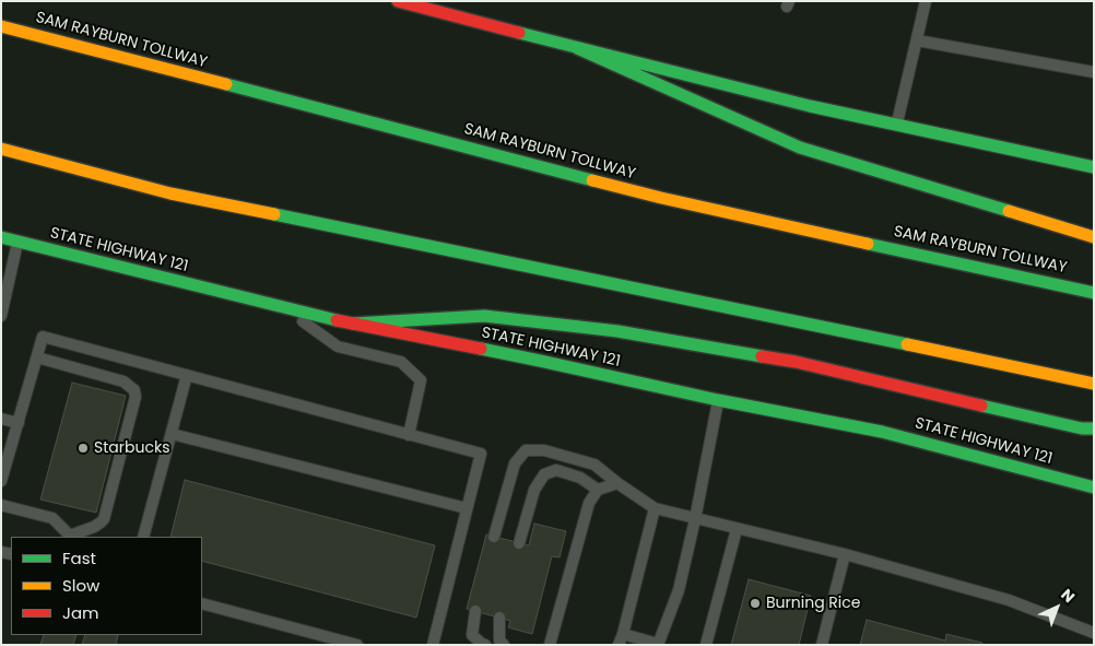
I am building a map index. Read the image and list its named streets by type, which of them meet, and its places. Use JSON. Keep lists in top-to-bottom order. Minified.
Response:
{"streets":{"main road":["SAM RAYBURN TOLLWAY","STATE HIGHWAY 121"]},"places":["Starbucks","Burning Rice"],"legend":["Fast","Slow","Jam"],"north":"top right"}
